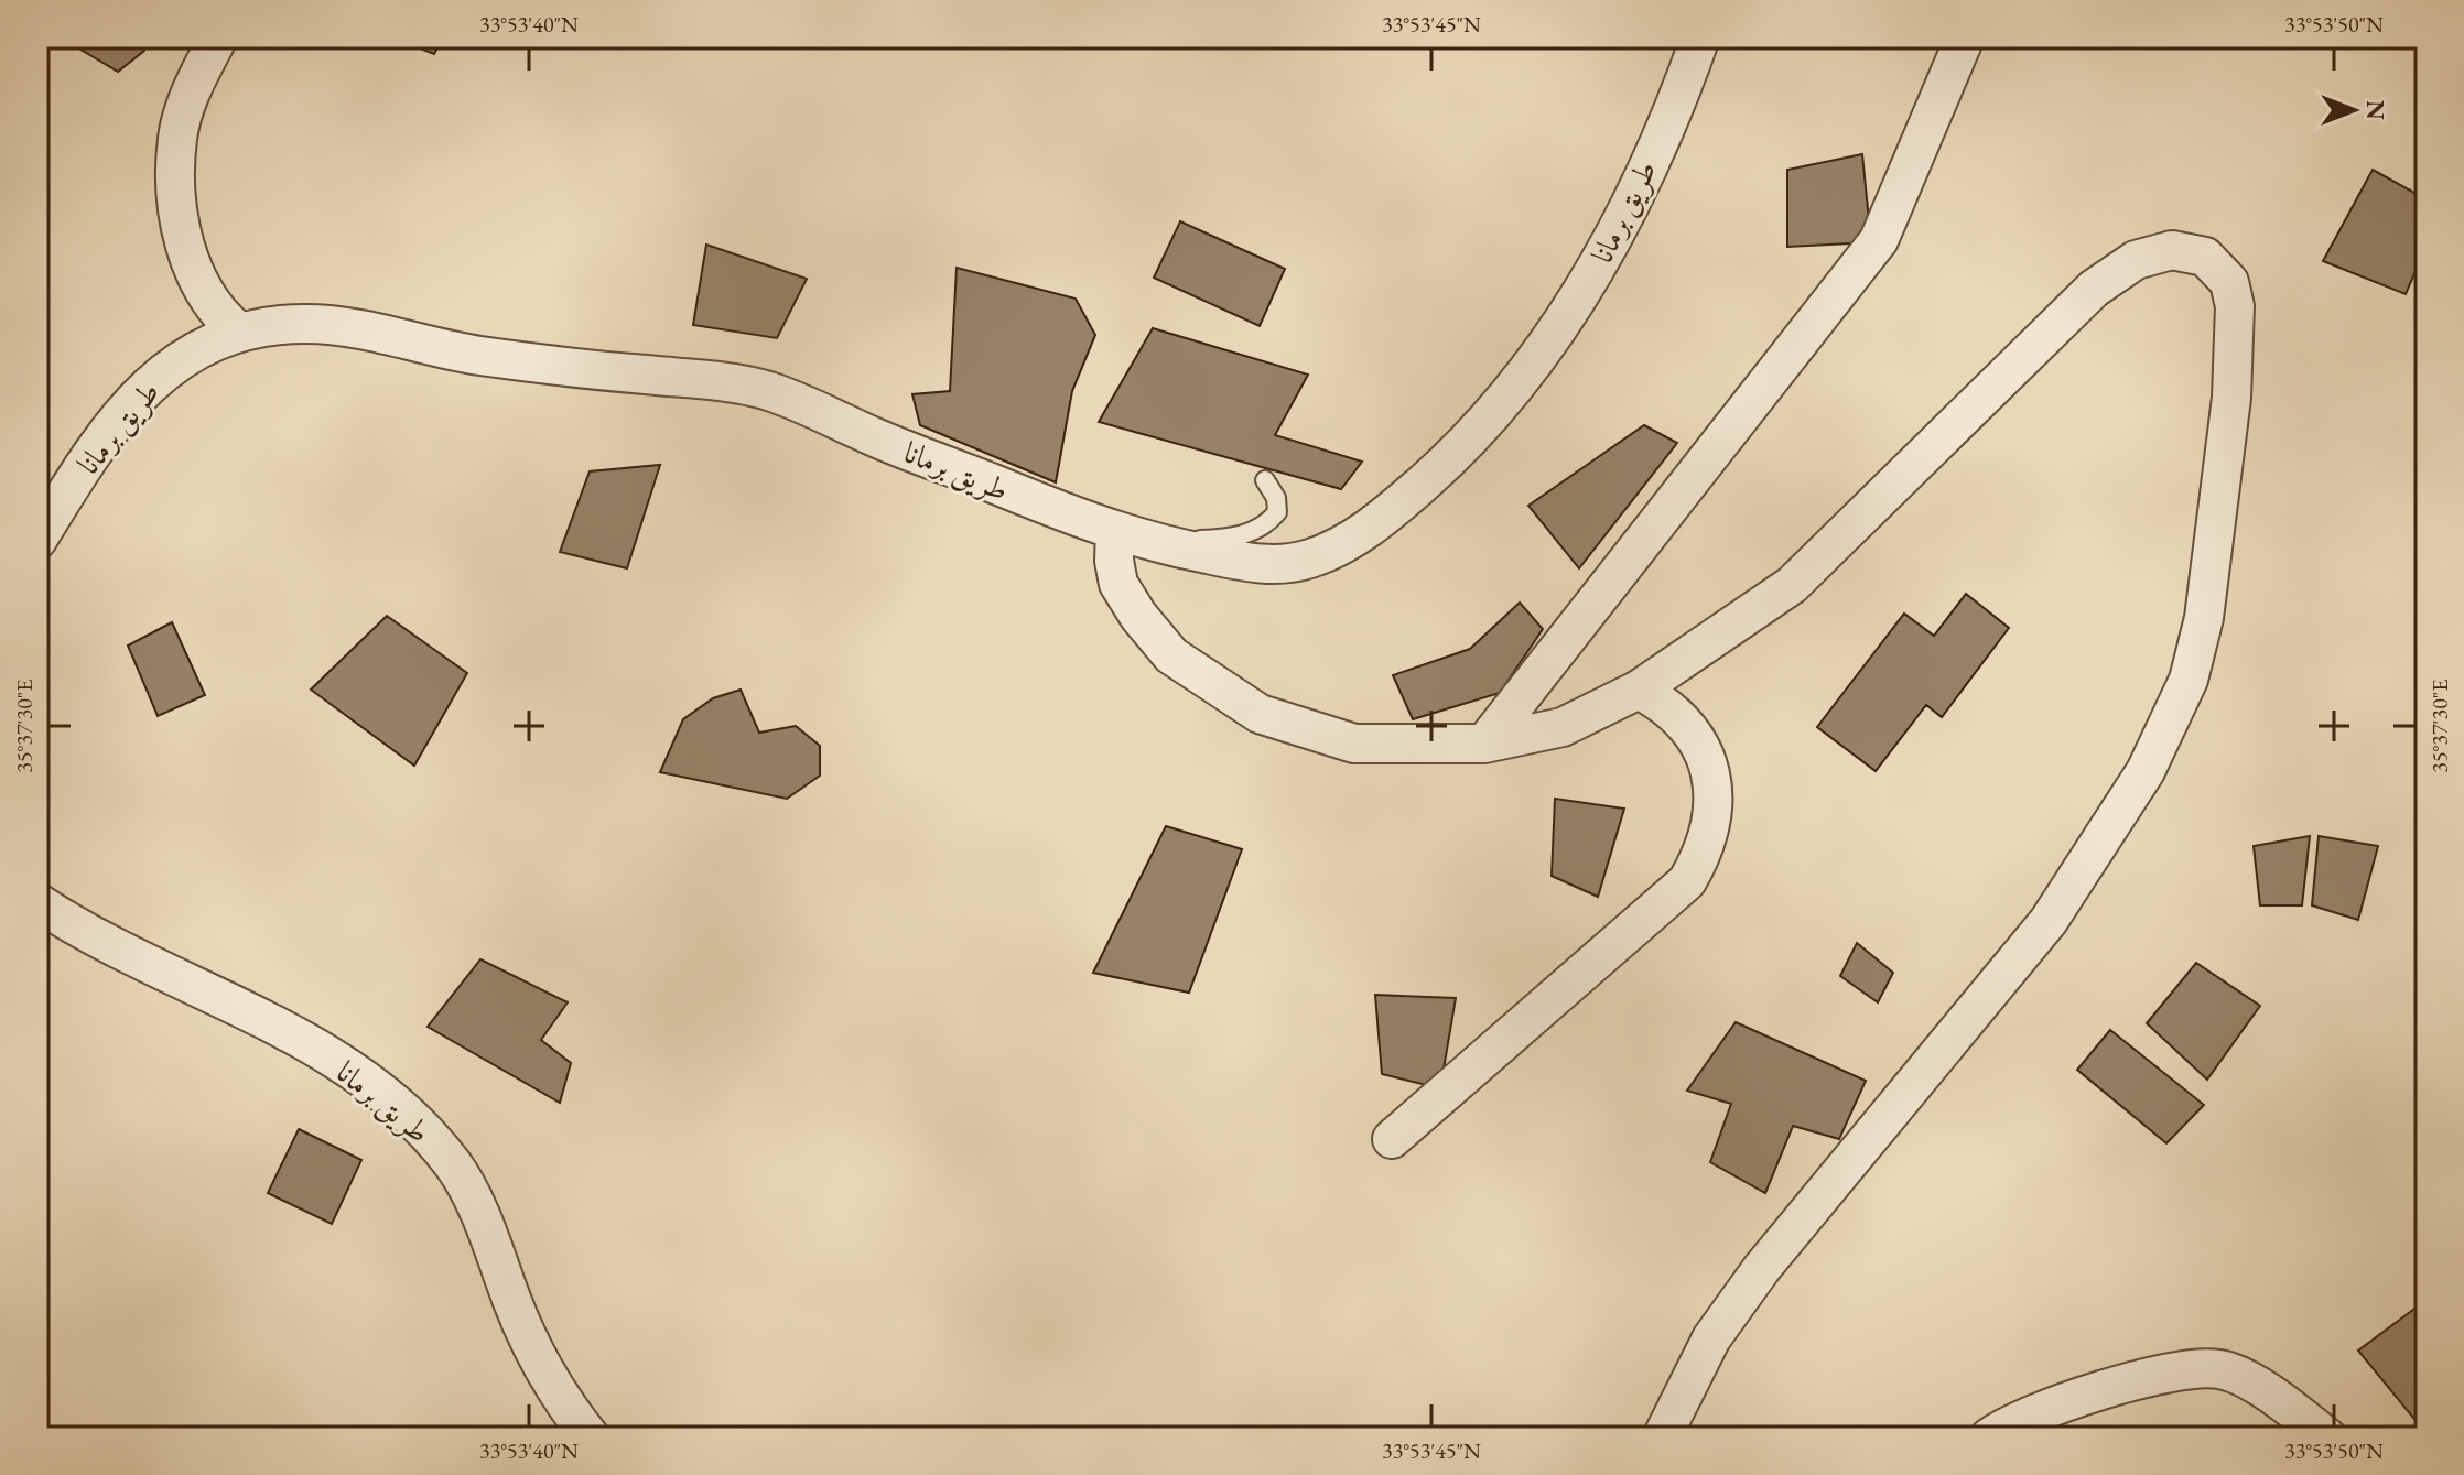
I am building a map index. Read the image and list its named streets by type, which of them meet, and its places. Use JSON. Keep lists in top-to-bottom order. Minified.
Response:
{"streets":{"street":["طريق برمانا"]},"north":"right","coordinates":["33°53'40\"N","33°53'45\"N","33°53'50\"N","35°37'30\"E"]}
